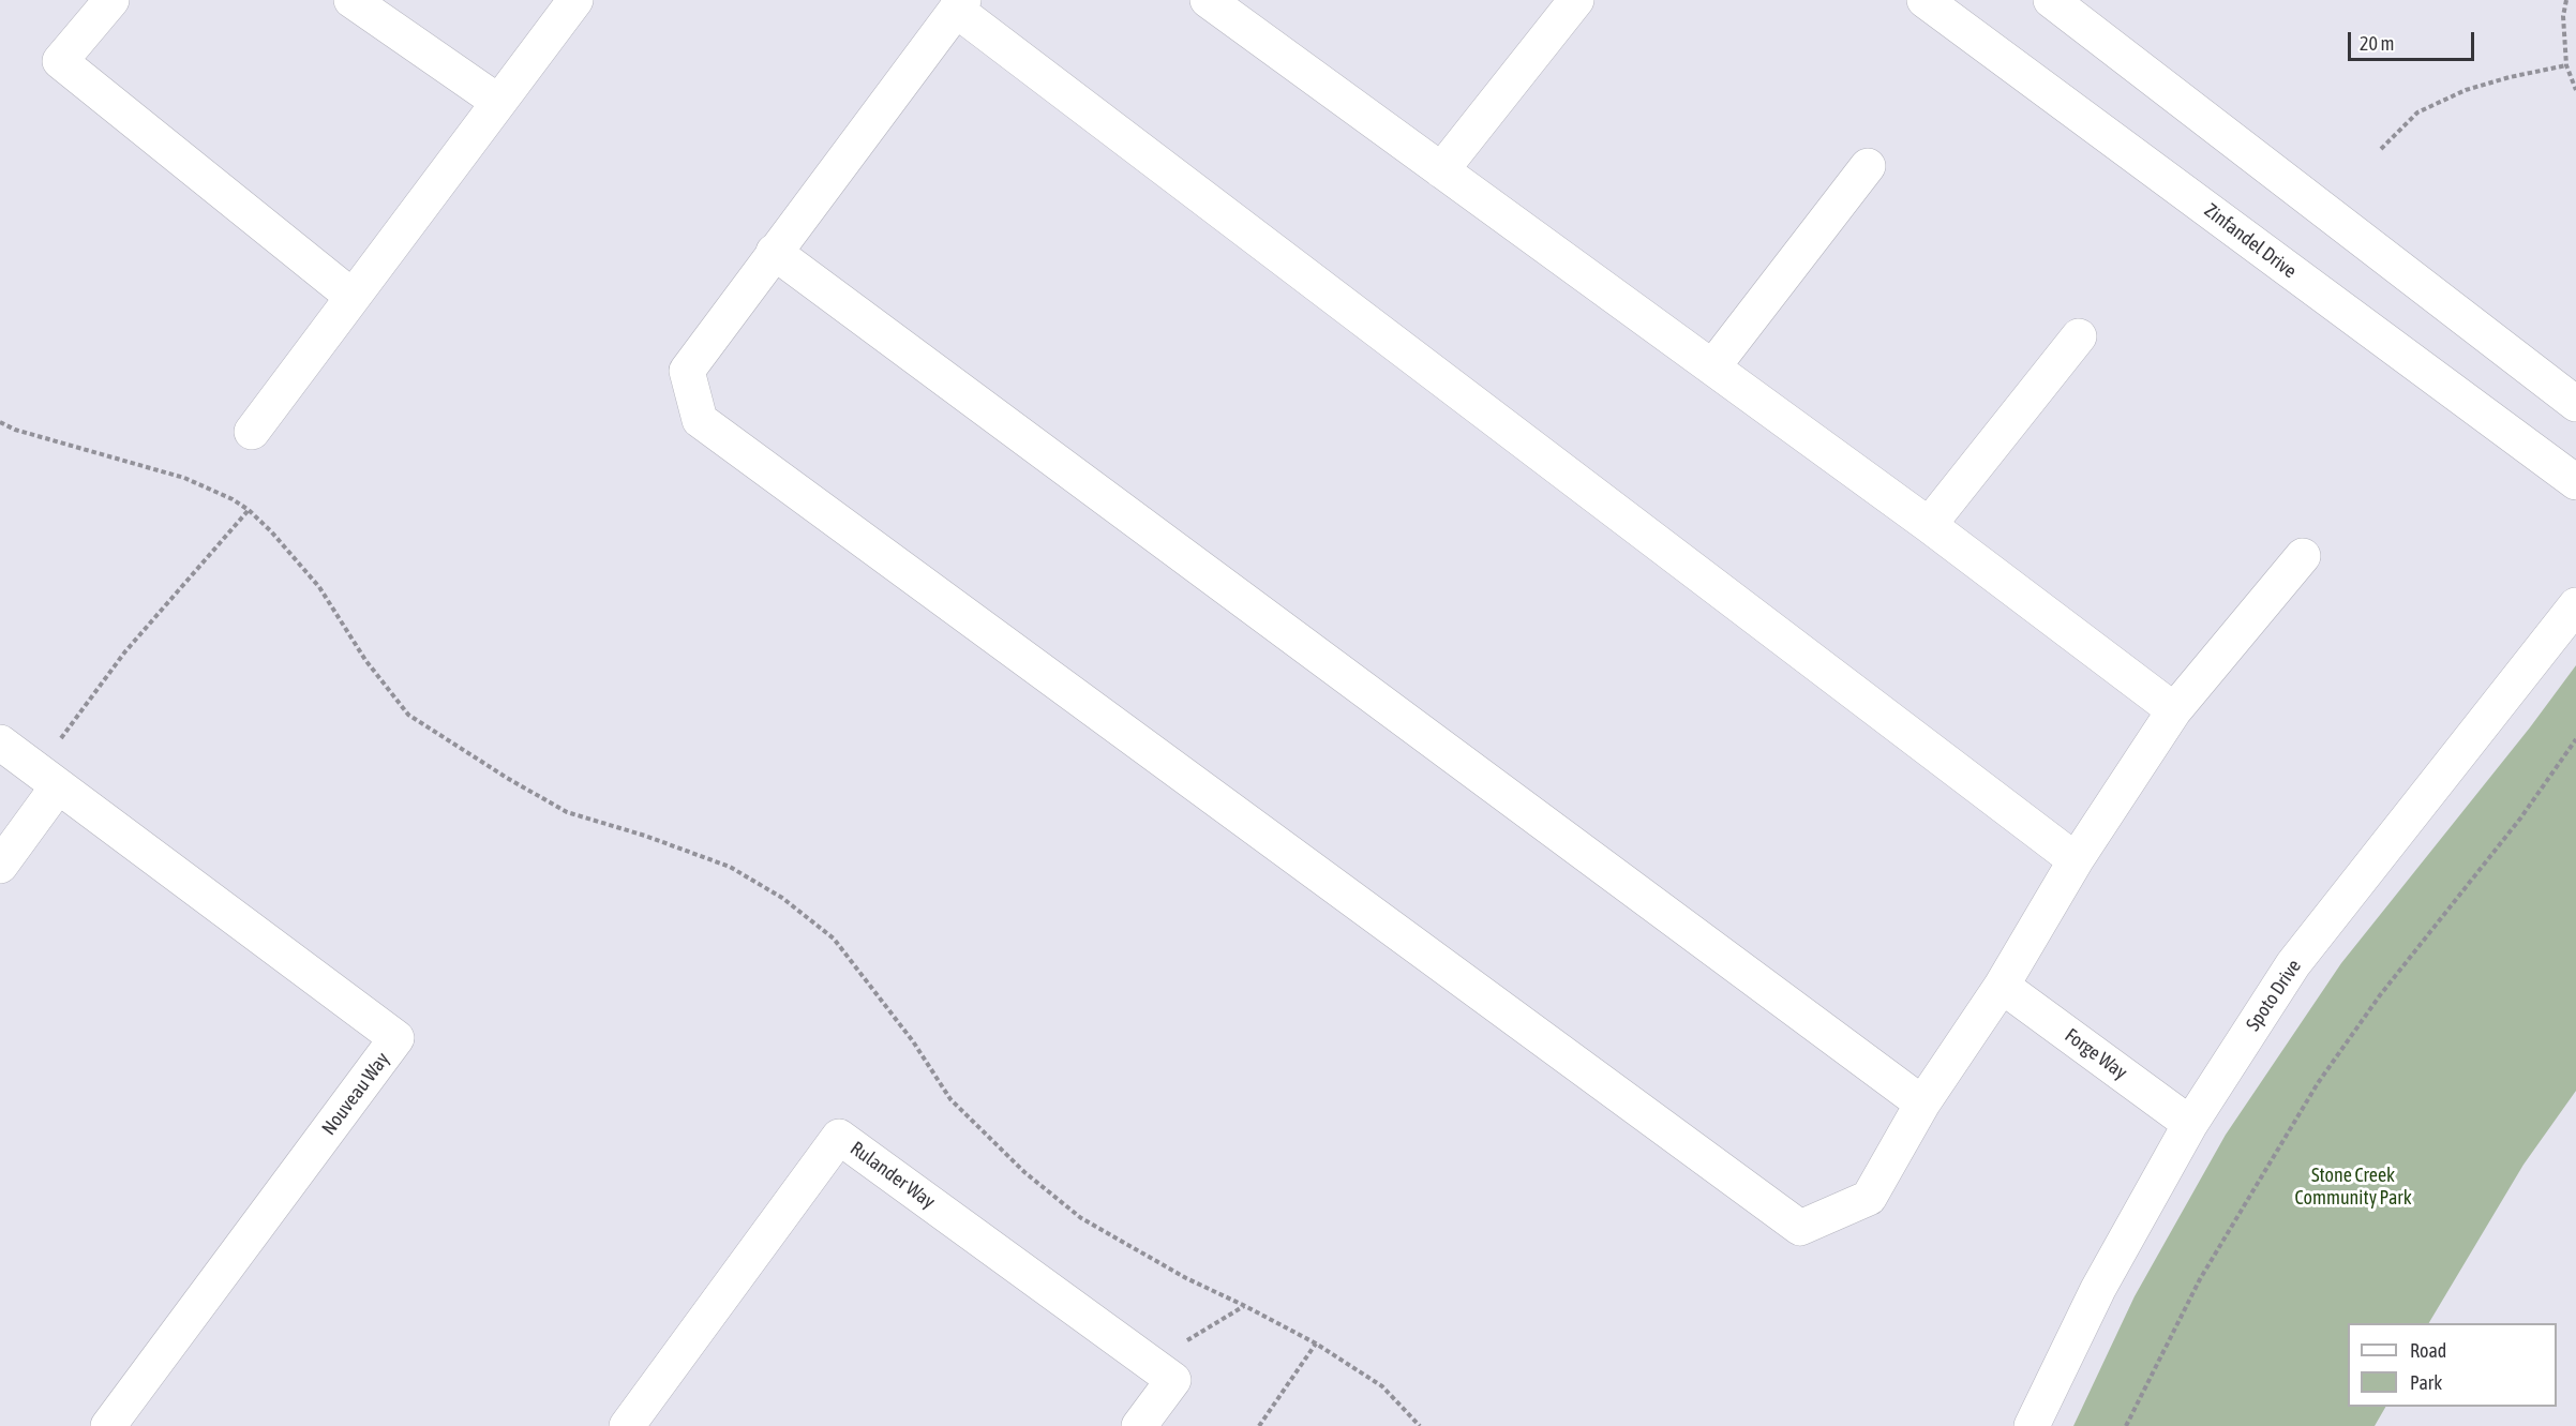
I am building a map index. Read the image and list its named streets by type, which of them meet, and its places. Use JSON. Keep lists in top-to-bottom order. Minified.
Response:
{"streets":{"street":["Zinfandel Drive","Spoto Drive","Forge Way","Nouveau Way","Rulander Way"]},"crossings":[["Spoto Drive","Forge Way"]],"parks":["Stone Creek Community Park"],"legend":["Road","Park"],"scale_bar":"20 m"}
